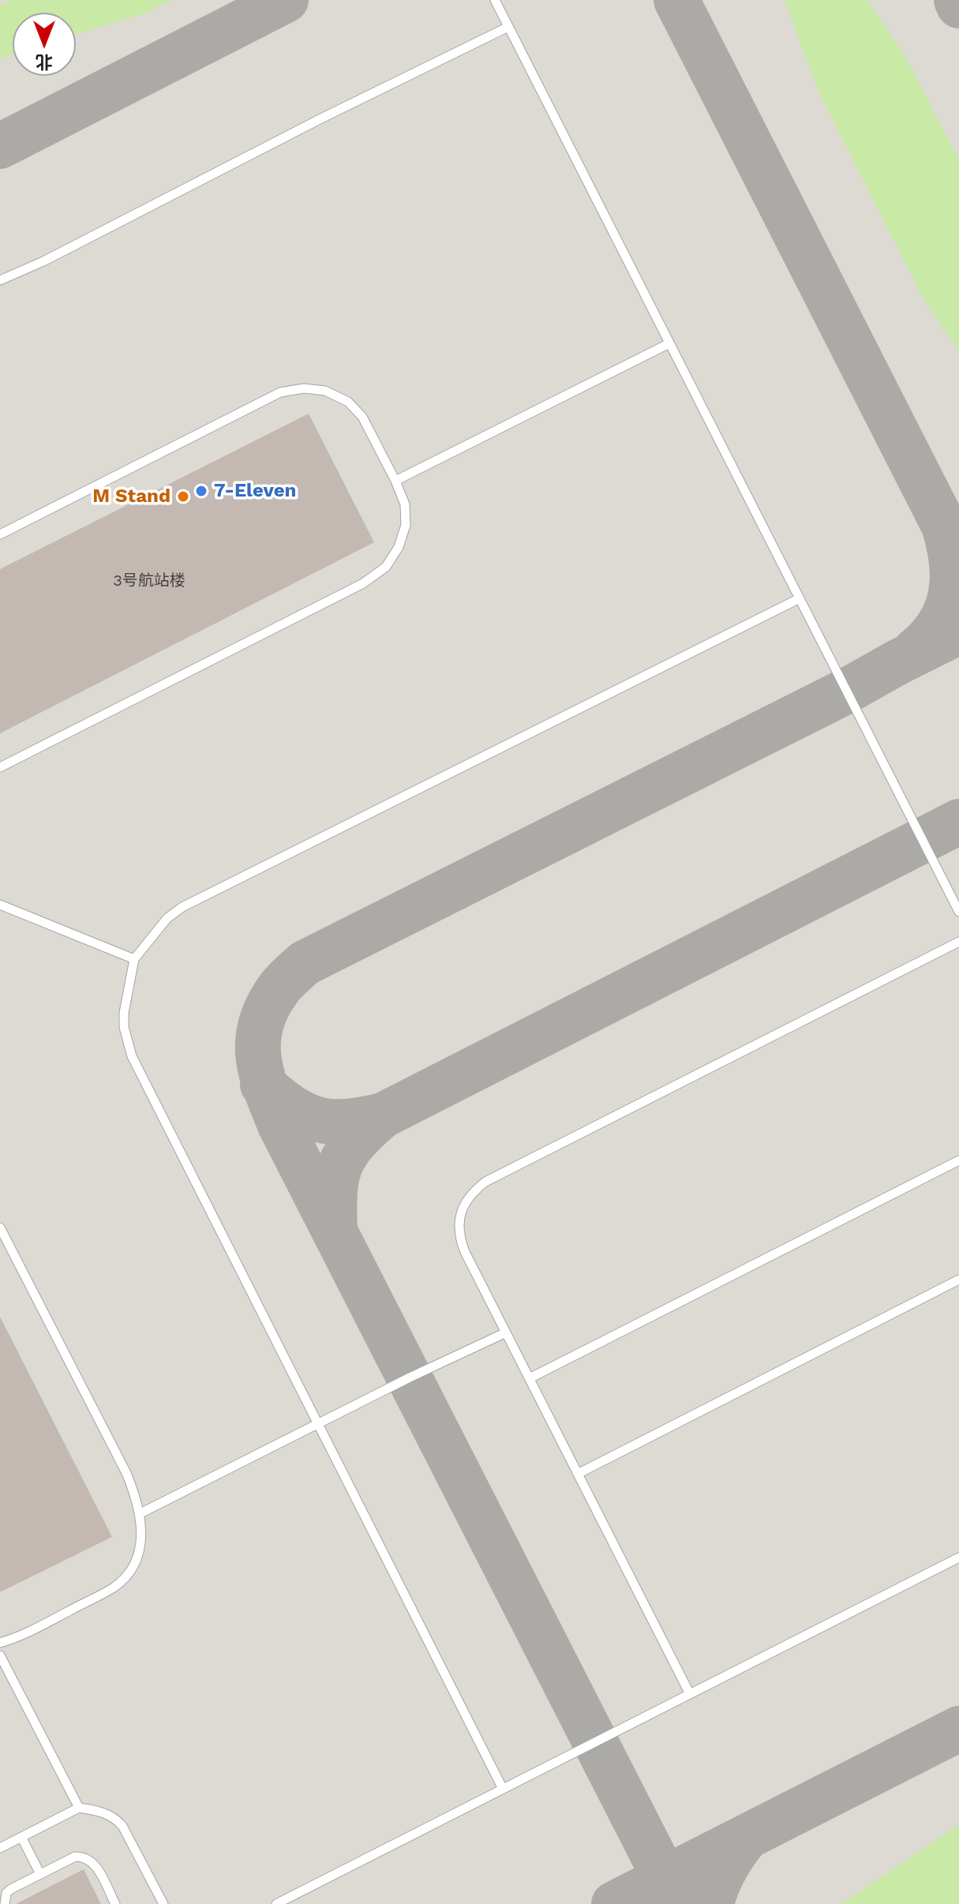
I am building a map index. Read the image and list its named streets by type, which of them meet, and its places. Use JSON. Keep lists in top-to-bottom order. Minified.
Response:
{"places":["7-Eleven","M Stand"],"house_numbers":["3号航站楼"],"north":"bottom"}
